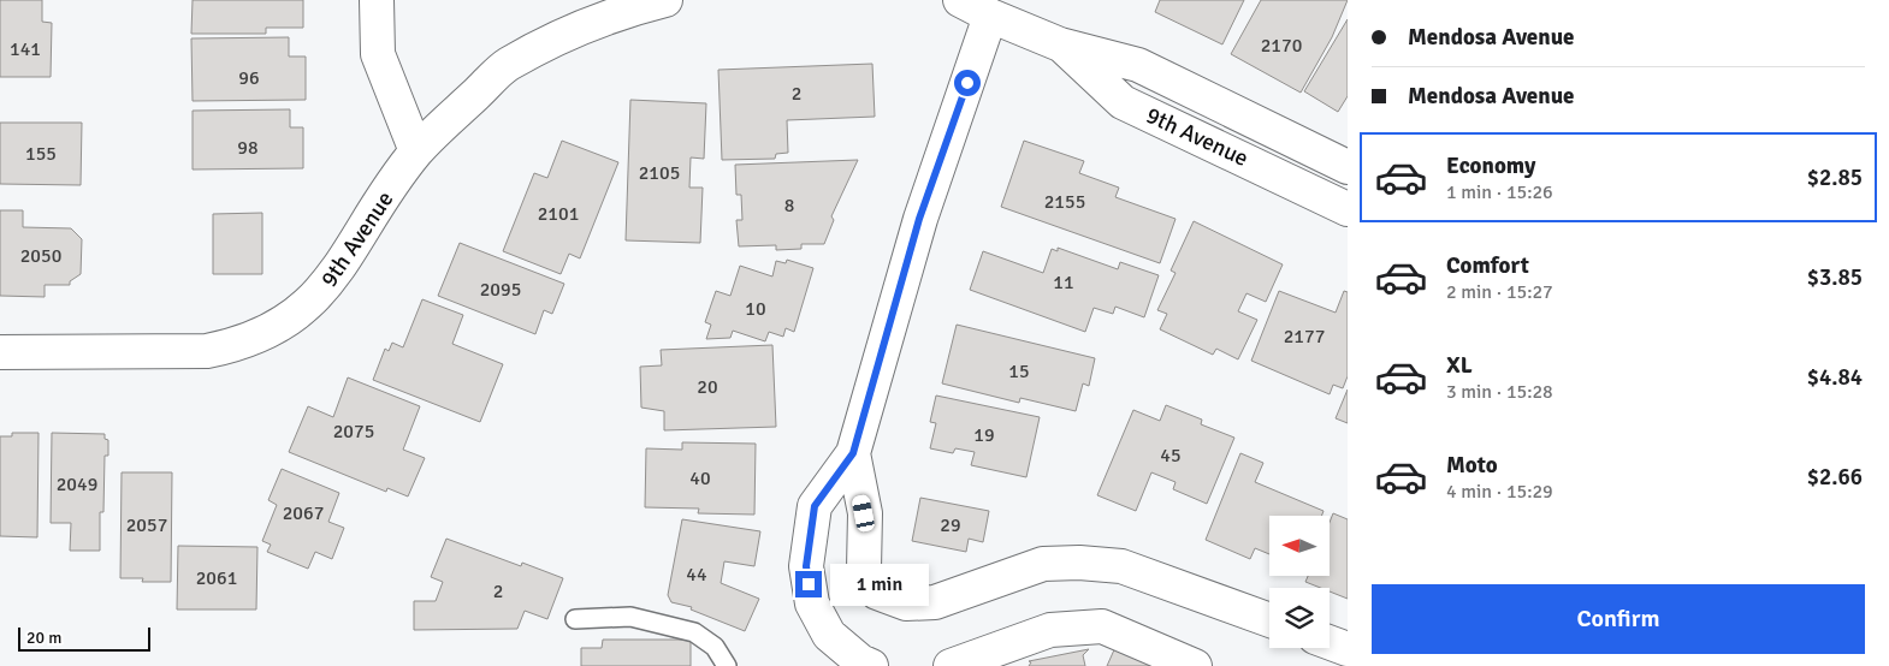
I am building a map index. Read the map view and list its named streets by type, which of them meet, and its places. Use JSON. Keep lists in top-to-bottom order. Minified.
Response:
{"streets":{"street":["9th Avenue"]},"house_numbers":["2170","141","96","2","98","155","2105","2155","8","2101","2050","11","2095","10","2177","15","20","2075","19","45","40","2049","2067","2057","29","44","2061","2"],"scale_bar":"20 m","north":"left","page":{"banner":["Mendosa Avenue","Mendosa Avenue"],"list":[{"name":"Economy","note":"1 min · 15:26","value":"$2.85"},{"name":"Comfort","note":"2 min · 15:27","value":"$3.85"},{"name":"XL","note":"3 min · 15:28","value":"$4.84"},{"name":"Moto","note":"4 min · 15:29","value":"$2.66"}],"bubble":"1 min","buttons":"Confirm","scale":"20 m"}}
